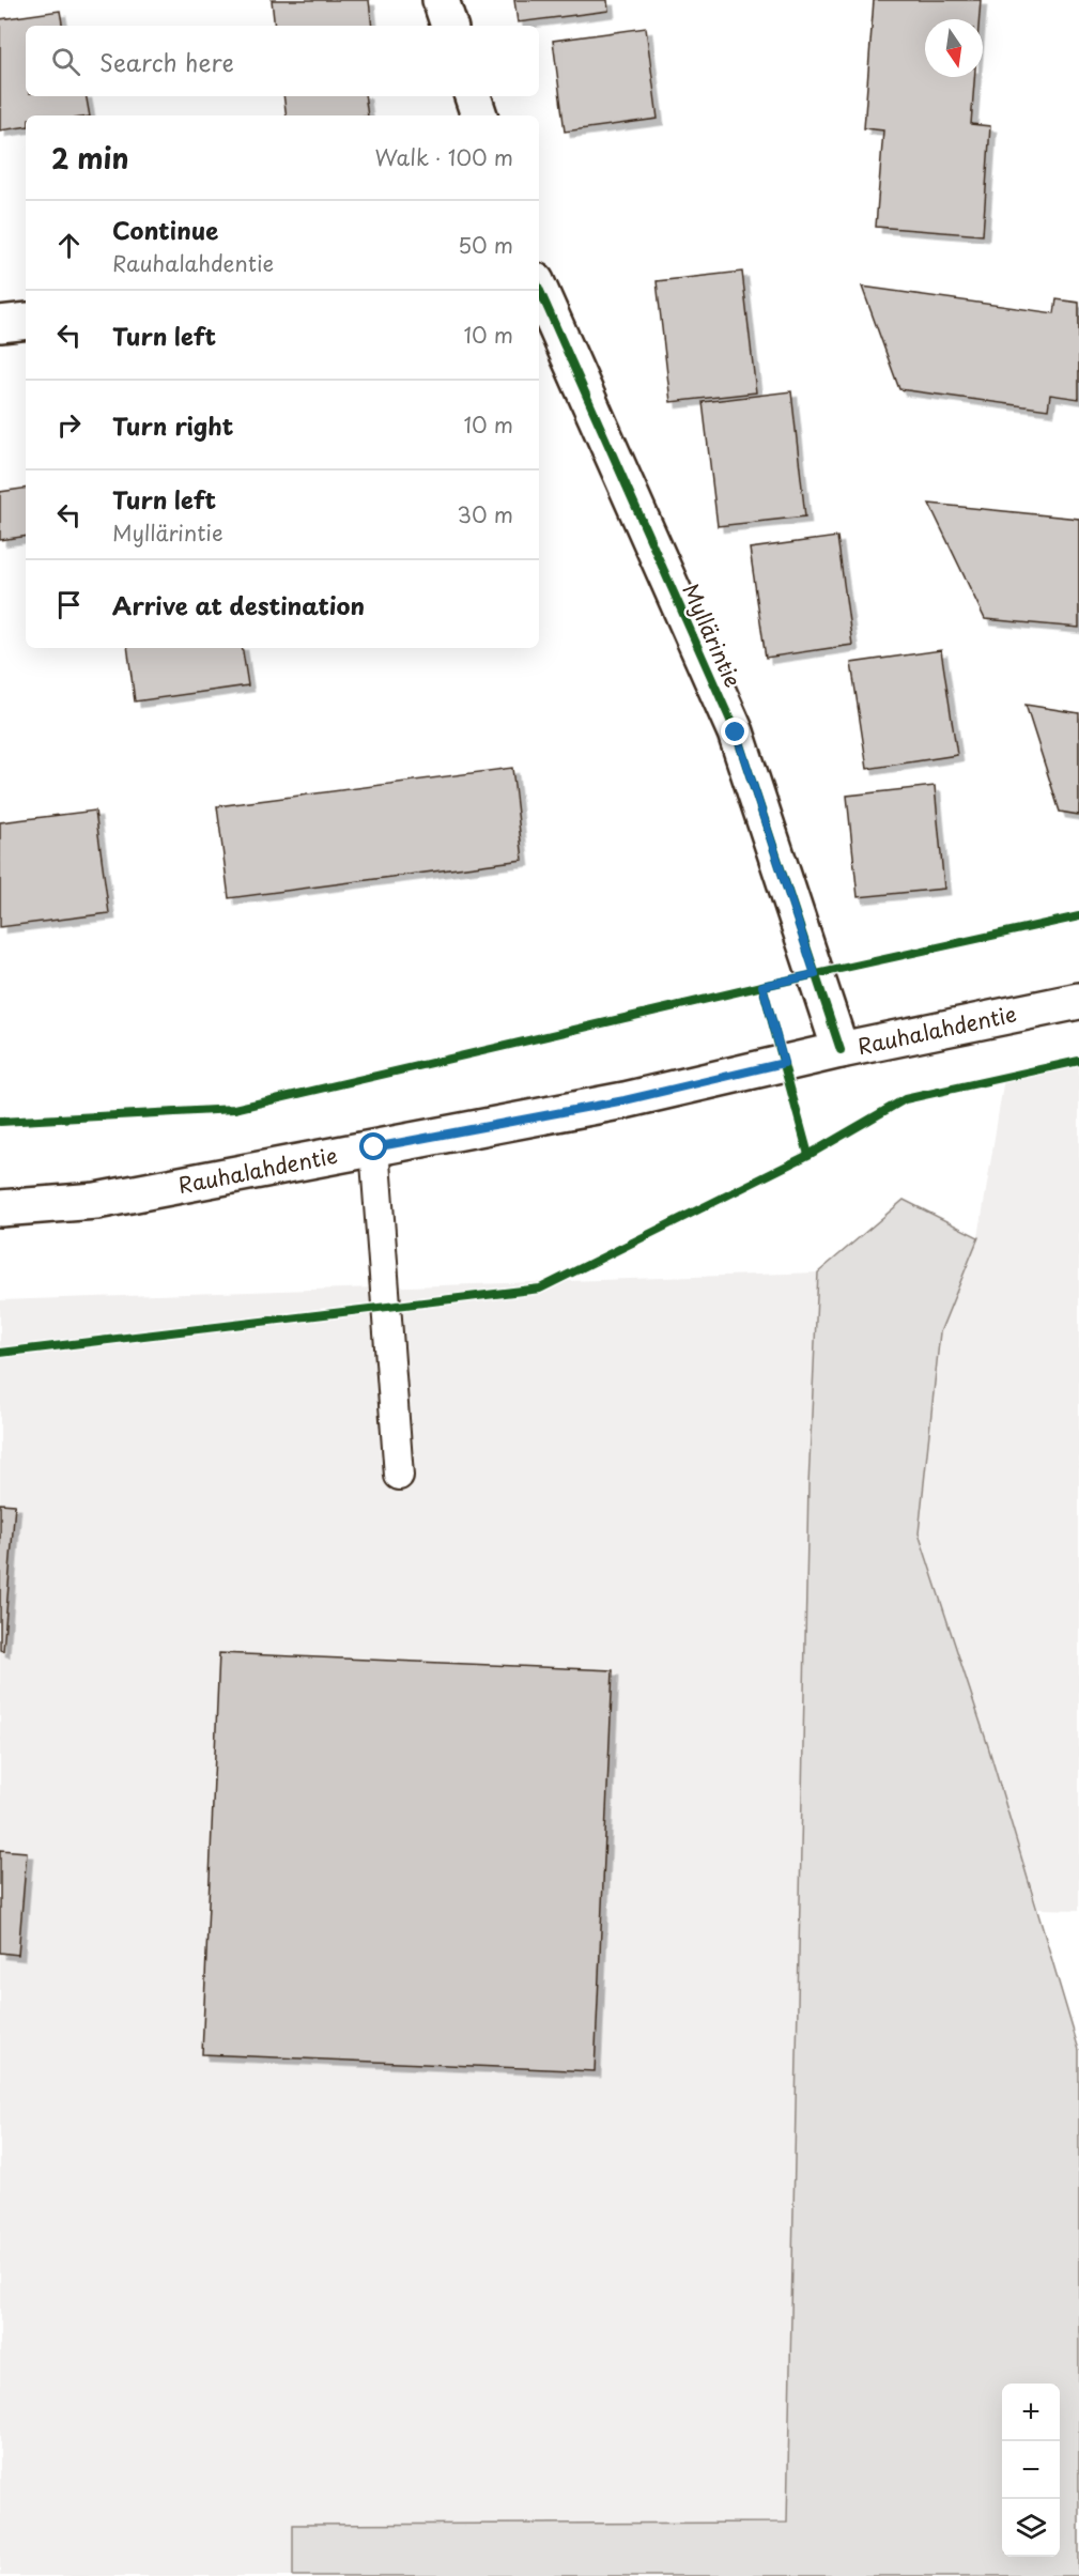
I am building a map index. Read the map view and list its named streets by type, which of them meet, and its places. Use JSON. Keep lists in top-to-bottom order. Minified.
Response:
{"streets":{"main road":["Myllärintie","Rauhalahdentie"]},"crossings":[["Myllärintie","Rauhalahdentie"]],"north":"bottom","page":{"search":"Search here","heading":["2 min","Walk · 100 m"],"list":[["Continue","Rauhalahdentie","50 m"],["Turn left","10 m"],["Turn right","10 m"],["Turn left","Myllärintie","30 m"],"Arrive at destination"],"map_buttons":["+","−"]}}
